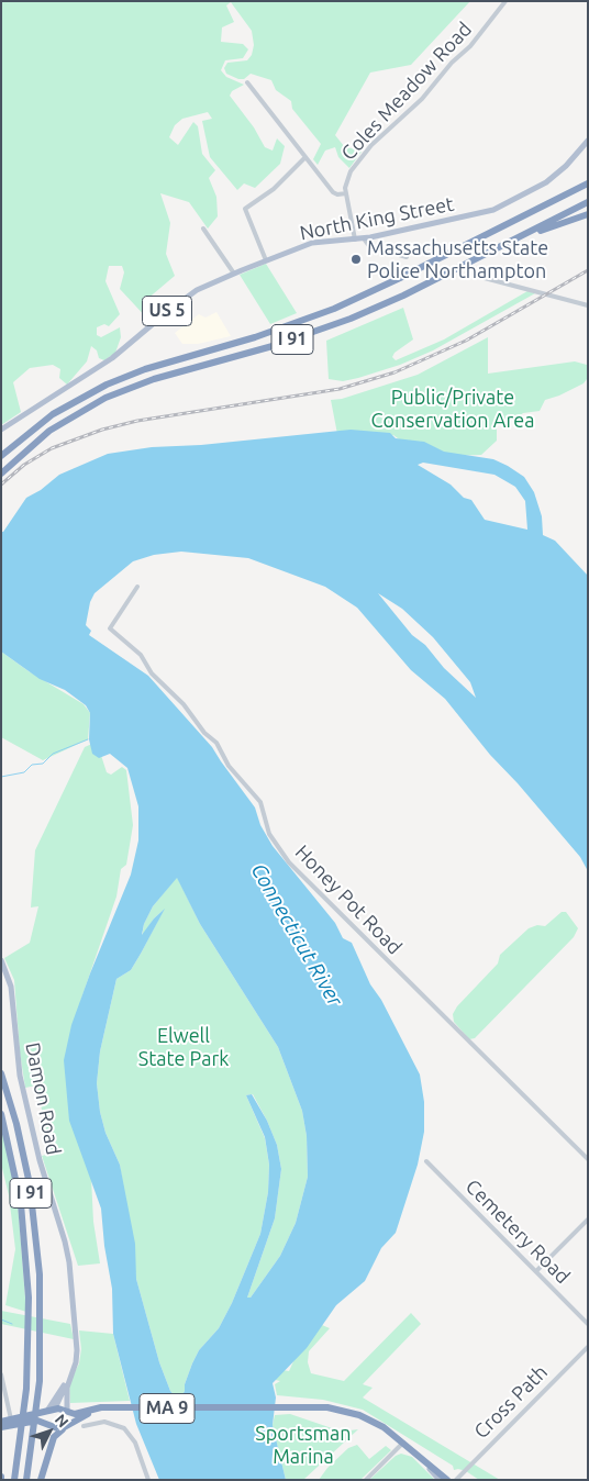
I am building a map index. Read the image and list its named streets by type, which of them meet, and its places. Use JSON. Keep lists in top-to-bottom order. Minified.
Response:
{"streets":{"highway":["I 91","MA 9"],"main road":["North King Street","US 5","Damon Road"],"street":["Coles Meadow Road","Honey Pot Road","Cemetery Road","Cross Path"]},"crossings":[["Coles Meadow Road","North King Street"],["Damon Road","MA 9"]],"water":["Connecticut River"],"parks":["Public/Private Conservation Area","Elwell State Park","Sportsman Marina"],"places":["Massachusetts State Police Northampton"],"north":"top right"}
